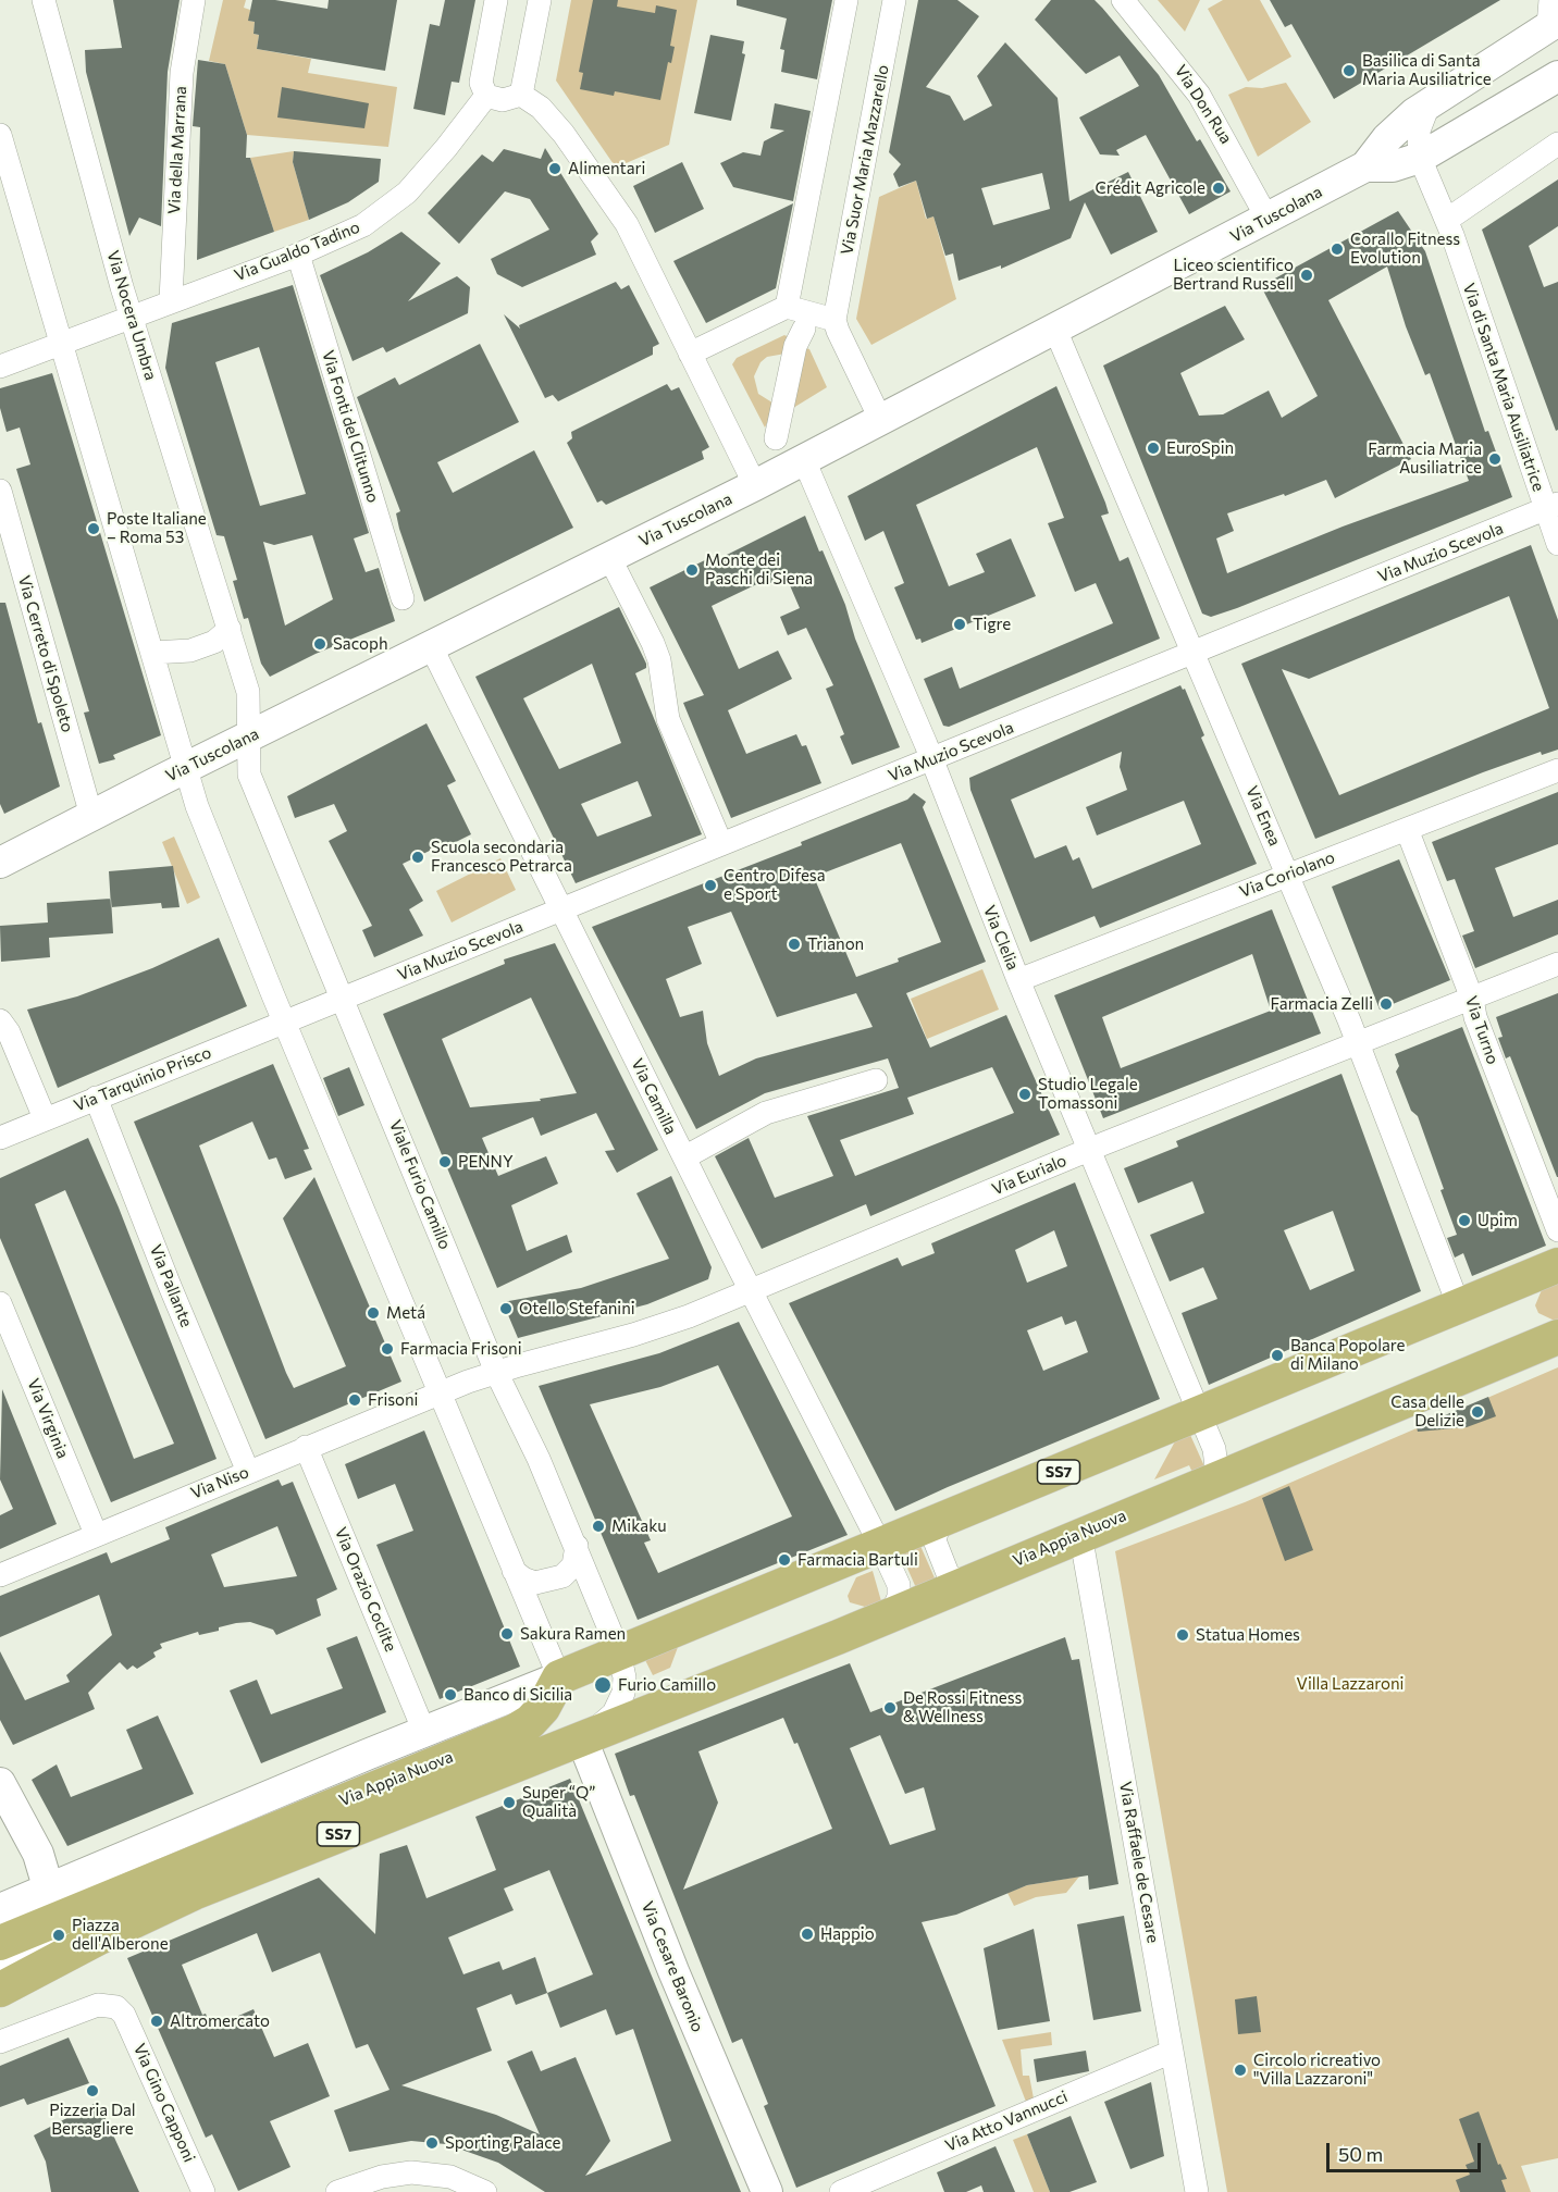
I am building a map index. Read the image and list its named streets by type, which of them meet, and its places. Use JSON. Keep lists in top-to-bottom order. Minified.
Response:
{"streets":{"main road":["Via Tuscolana","SS7","Via Appia Nuova","Via Cesare Baronio"],"street":["Via Don Rua","Via della Marrana","Via Suor Maria Mazzarello","Via Gualdo Tadino","Via Nocera Umbra","Via di Santa Maria Ausiliatrice","Via Fonti del Clitunno","Via Muzio Scevola","Via Cerreto di Spoleto","Via Enea","Via Coriolano","Via Clelia","Via Turno","Via Tarquinio Prisco","Via Camilla","Via Eurialo","Viale Furio Camillo","Via Pallante","Via Virginia","Via Niso","Via Orazio Coclite","Via Raffaele de Cesare","Via Gino Capponi","Via Atto Vannucci"]},"crossings":[["Via Don Rua","Via Tuscolana"],["Via della Marrana","Via Gualdo Tadino"],["Via Tuscolana","Via Nocera Umbra"],["Via Tuscolana","Via di Santa Maria Ausiliatrice"],["Via Tuscolana","Via Cerreto di Spoleto"],["Via Tuscolana","Via Enea"],["Via Tuscolana","Via Clelia"],["Via Tuscolana","Via Camilla"],["Via Tuscolana","Viale Furio Camillo"],["Via Gualdo Tadino","Via Nocera Umbra"],["Via Gualdo Tadino","Via Fonti del Clitunno"],["Via Nocera Umbra","Viale Furio Camillo"],["Via di Santa Maria Ausiliatrice","Via Muzio Scevola"],["Via Muzio Scevola","Via Enea"],["Via Muzio Scevola","Via Clelia"],["Via Muzio Scevola","Via Camilla"],["Via Muzio Scevola","Viale Furio Camillo"],["Via Enea","Via Coriolano"],["Via Enea","Via Eurialo"],["Via Enea","Via Appia Nuova"],["Via Coriolano","Via Clelia"],["Via Coriolano","Via Turno"],["Via Clelia","Via Eurialo"],["Via Clelia","Via Appia Nuova"],["Via Turno","Via Eurialo"],["Via Tarquinio Prisco","Via Pallante"],["Via Camilla","Via Eurialo"],["Via Camilla","Via Appia Nuova"],["Via Eurialo","Viale Furio Camillo"],["Viale Furio Camillo","Via Appia Nuova"],["Via Pallante","Via Niso"],["Via Virginia","Via Niso"],["Via Niso","Via Orazio Coclite"],["Via Appia Nuova","Via Orazio Coclite"],["Via Appia Nuova","Via Raffaele de Cesare"],["Via Appia Nuova","Via Cesare Baronio"],["Via Raffaele de Cesare","Via Atto Vannucci"]],"parks":["Villa Lazzaroni"],"places":["Basilica di Santa Maria Ausiliatrice","Alimentari","Crédit Agricole","Corallo Fitness Evolution","Liceo scientifico Bertrand Russell","EuroSpin","Farmacia Maria Ausiliatrice","Poste Italiane – Roma 53","Monte dei Paschi di Siena","Tigre","Sacoph","Scuola secondaria Francesco Petrarca","Centro Difesa e Sport","Trianon","Farmacia Zelli","Studio Legale Tomassoni","PENNY","Upim","Otello Stefanini","Metá","Farmacia Frisoni","Banca Popolare di Milano","Frisoni","Casa delle Delizie","Mikaku","Farmacia Bartuli","Sakura Ramen","Statua Homes","Furio Camillo","Banco di Sicilia","De Rossi Fitness & Wellness","Super “Q” Qualità","Happio","Piazza dell'Alberone","Altromercato","Circolo ricreativo \"Villa Lazzaroni\"","Pizzeria Dal Bersagliere","Sporting Palace"],"scale_bar":"50 m"}
